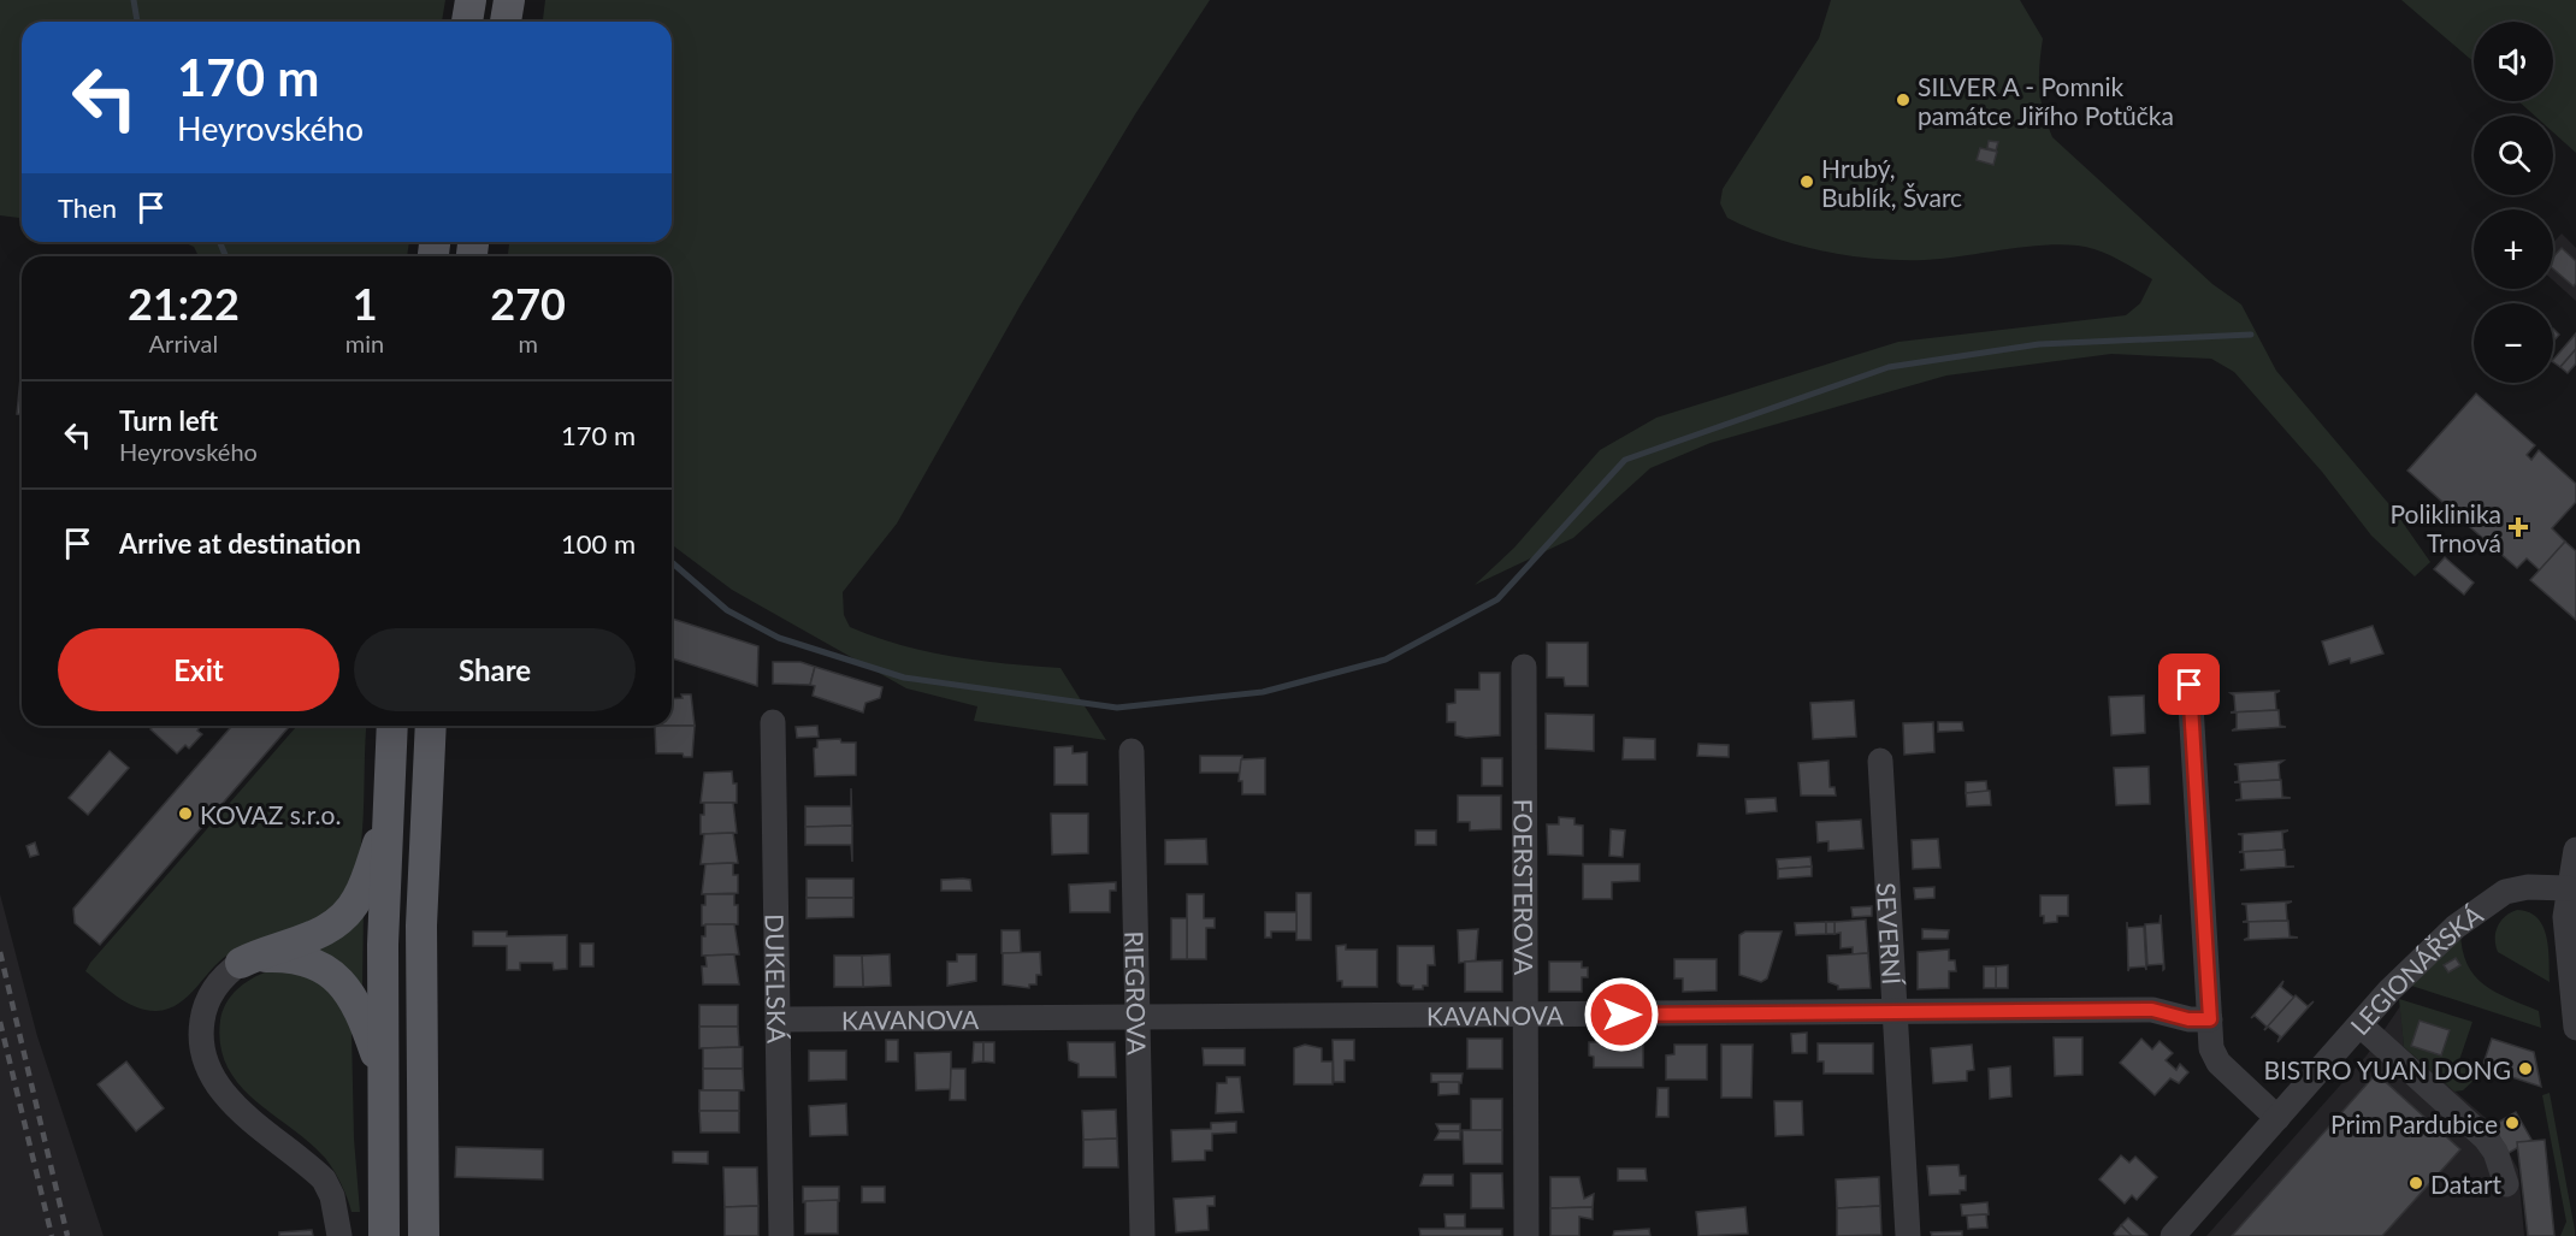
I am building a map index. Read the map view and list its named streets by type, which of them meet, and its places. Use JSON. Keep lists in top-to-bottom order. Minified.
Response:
{"streets":{"street":["FOERSTEROVA","SEVERNÍ","LEGIONÁŘSKÁ","DUKELSKÁ","RIEGROVA","KAVANOVA"]},"crossings":[["FOERSTEROVA","KAVANOVA"],["SEVERNÍ","KAVANOVA"],["DUKELSKÁ","KAVANOVA"],["RIEGROVA","KAVANOVA"]],"places":{"other":["SILVER A - Pomnik památce Jiřího Potůčka","Hrubý, Bublík, Švarc","KOVAZ s.r.o.","BISTRO YUAN DONG","Prim Pardubice","Datart"],"health":["Poliklinika Trnová"]},"page":{"map_buttons":["+","−"],"turn":["170 m","Heyrovského"],"then":"Then","eta":["21:22","Arrival","1","min","270","m"],"list":[{"name":"Turn left","note":"Heyrovského","value":"170 m"},{"name":"Arrive at destination","value":"100 m"}],"buttons":["Exit","Share"]}}
